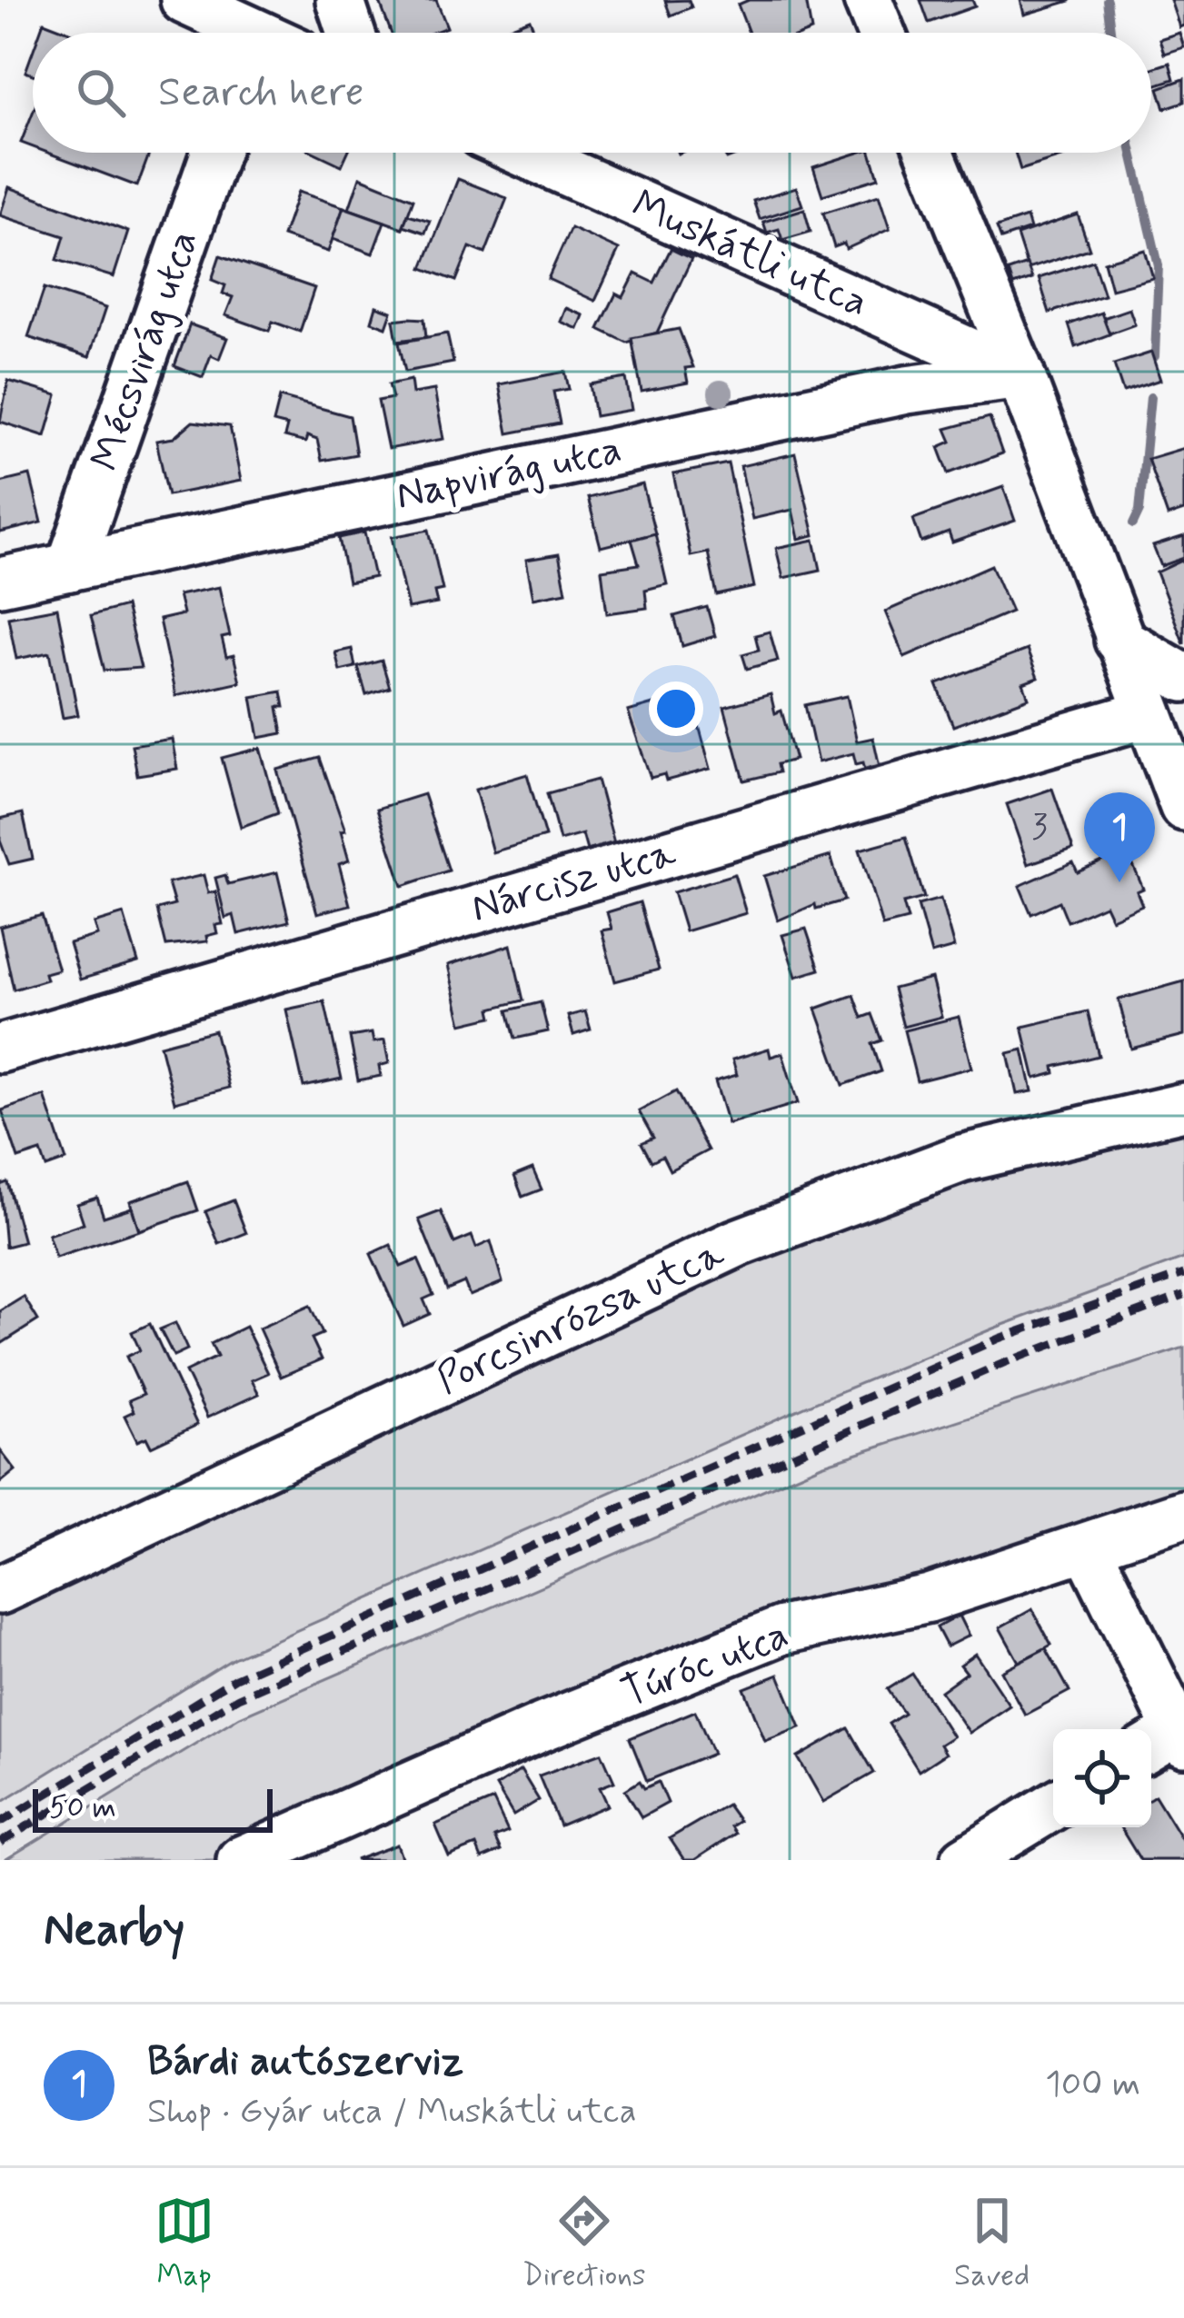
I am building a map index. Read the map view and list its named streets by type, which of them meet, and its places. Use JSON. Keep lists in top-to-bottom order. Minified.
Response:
{"streets":{"street":["Muskátli utca","Mécsvirág utca","Napvirág utca","Nárcisz utca","Porcsinrózsa utca","Túróc utca"]},"crossings":[["Muskátli utca","Napvirág utca"],["Mécsvirág utca","Napvirág utca"]],"house_numbers":["3"],"scale_bar":"50 m","page":{"search":"Search here","pins":"1","scale":"50 m","heading":"Nearby","list":[{"mark":"1","name":"Bárdi autószerviz","note":"Shop · Gyár utca / Muskátli utca","value":"100 m"}],"nav":["Map","Directions","Saved"]}}
